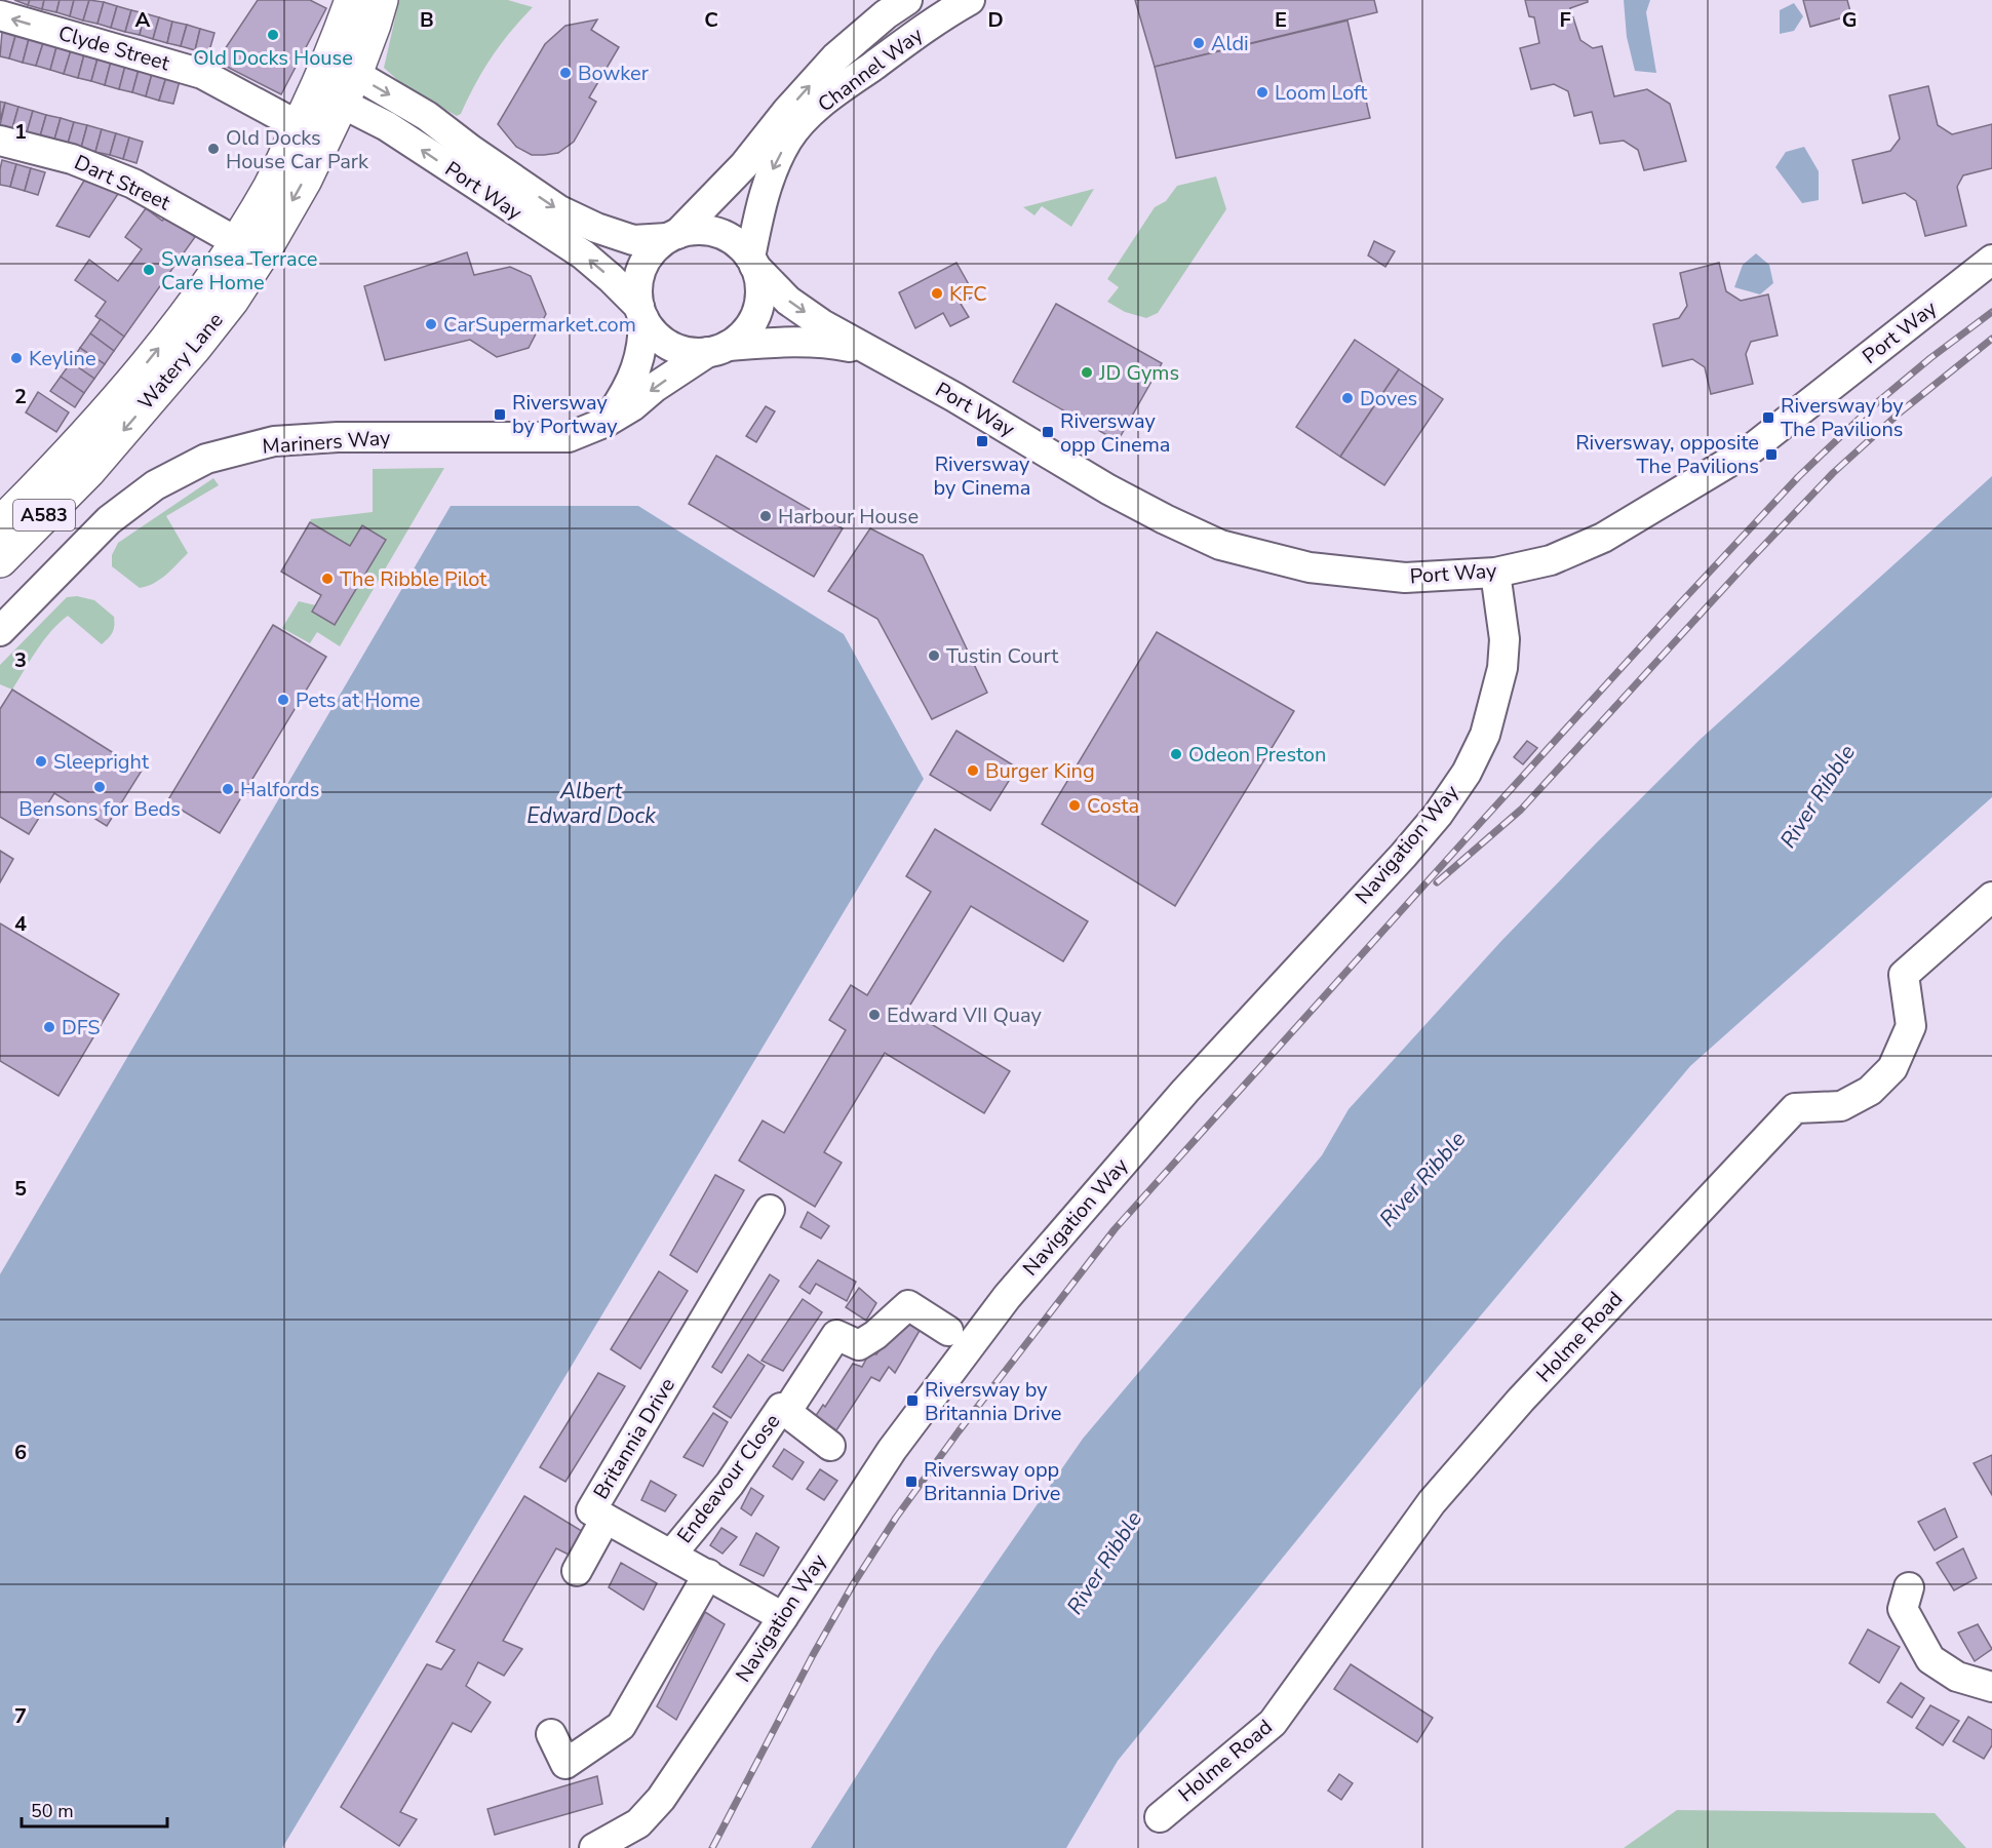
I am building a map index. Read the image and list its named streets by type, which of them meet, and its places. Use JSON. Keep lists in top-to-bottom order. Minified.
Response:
{"streets":{"highway":["Watery Lane","A583"],"street":["Clyde Street","Channel Way","Dart Street","Port Way","Mariners Way","Navigation Way","Holme Road","Britannia Drive","Endeavour Close"]},"crossings":[["Clyde Street","Watery Lane"],["Channel Way","Port Way"],["Channel Way","Mariners Way"],["Dart Street","Watery Lane"],["Port Way","Watery Lane"],["Port Way","Mariners Way"],["Port Way","Navigation Way"],["Navigation Way","Britannia Drive"],["Britannia Drive","Endeavour Close"]],"one_way":["Clyde Street"],"water":["Albert Edward Dock","River Ribble"],"places":{"other":["Old Docks House","Aldi","Bowker","Loom Loft","Old Docks House Car Park","Swansea Terrace Care Home","KFC","CarSupermarket.com","Keyline","JD Gyms","Doves","Harbour House","The Ribble Pilot","Tustin Court","Pets at Home","Odeon Preston","Sleepright","Burger King","Bensons for Beds","Halfords","Costa","Edward VII Quay","DFS"],"transit":["Riversway by Portway","Riversway by The Pavilions","Riversway opp Cinema","Riversway by Cinema","Riversway, opposite The Pavilions","Riversway by Britannia Drive","Riversway opp Britannia Drive"]},"scale_bar":"50 m","grid":{"columns":["A","B","C","D","E","F","G"],"rows":["1","2","3","4","5","6","7"]}}
